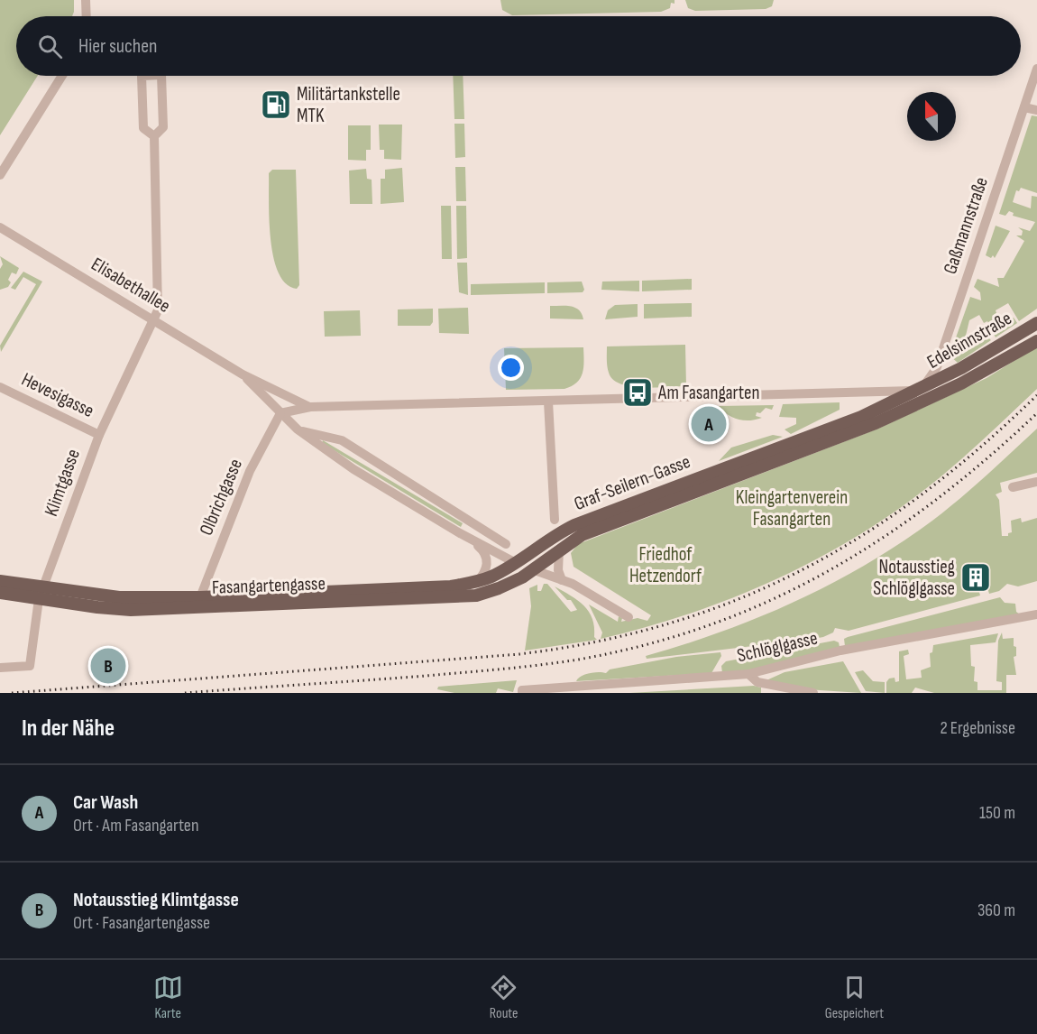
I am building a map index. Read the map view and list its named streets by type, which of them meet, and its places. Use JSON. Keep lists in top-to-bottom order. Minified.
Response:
{"streets":{"main road":["Edelsinnstraße","Graf-Seilern-Gasse","Fasangartengasse"],"street":["Gaßmannstraße","Elisabethallee","Hevesigasse","Klimtgasse","Olbrichgasse","Schlöglgasse"]},"crossings":[["Gaßmannstraße","Edelsinnstraße"],["Elisabethallee","Klimtgasse"],["Elisabethallee","Graf-Seilern-Gasse"],["Elisabethallee","Olbrichgasse"],["Elisabethallee","Fasangartengasse"],["Edelsinnstraße","Graf-Seilern-Gasse"],["Hevesigasse","Klimtgasse"],["Klimtgasse","Fasangartengasse"],["Graf-Seilern-Gasse","Fasangartengasse"],["Olbrichgasse","Fasangartengasse"]],"parks":["Kleingartenverein Fasangarten","Friedhof Hetzendorf"],"places":{"fuel station":["Militärtankstelle MTK"],"bus stop":["Am Fasangarten"],"building":["Notausstieg Schlöglgasse"]},"north":"top","page":{"search":"Hier suchen","pins":["A","B"],"heading":["In der Nähe","2 Ergebnisse"],"list":[{"mark":"A","name":"Car Wash","note":"Ort · Am Fasangarten","value":"150 m"},{"mark":"B","name":"Notausstieg Klimtgasse","note":"Ort · Fasangartengasse","value":"360 m"}],"nav":["Karte","Route","Gespeichert"]}}
